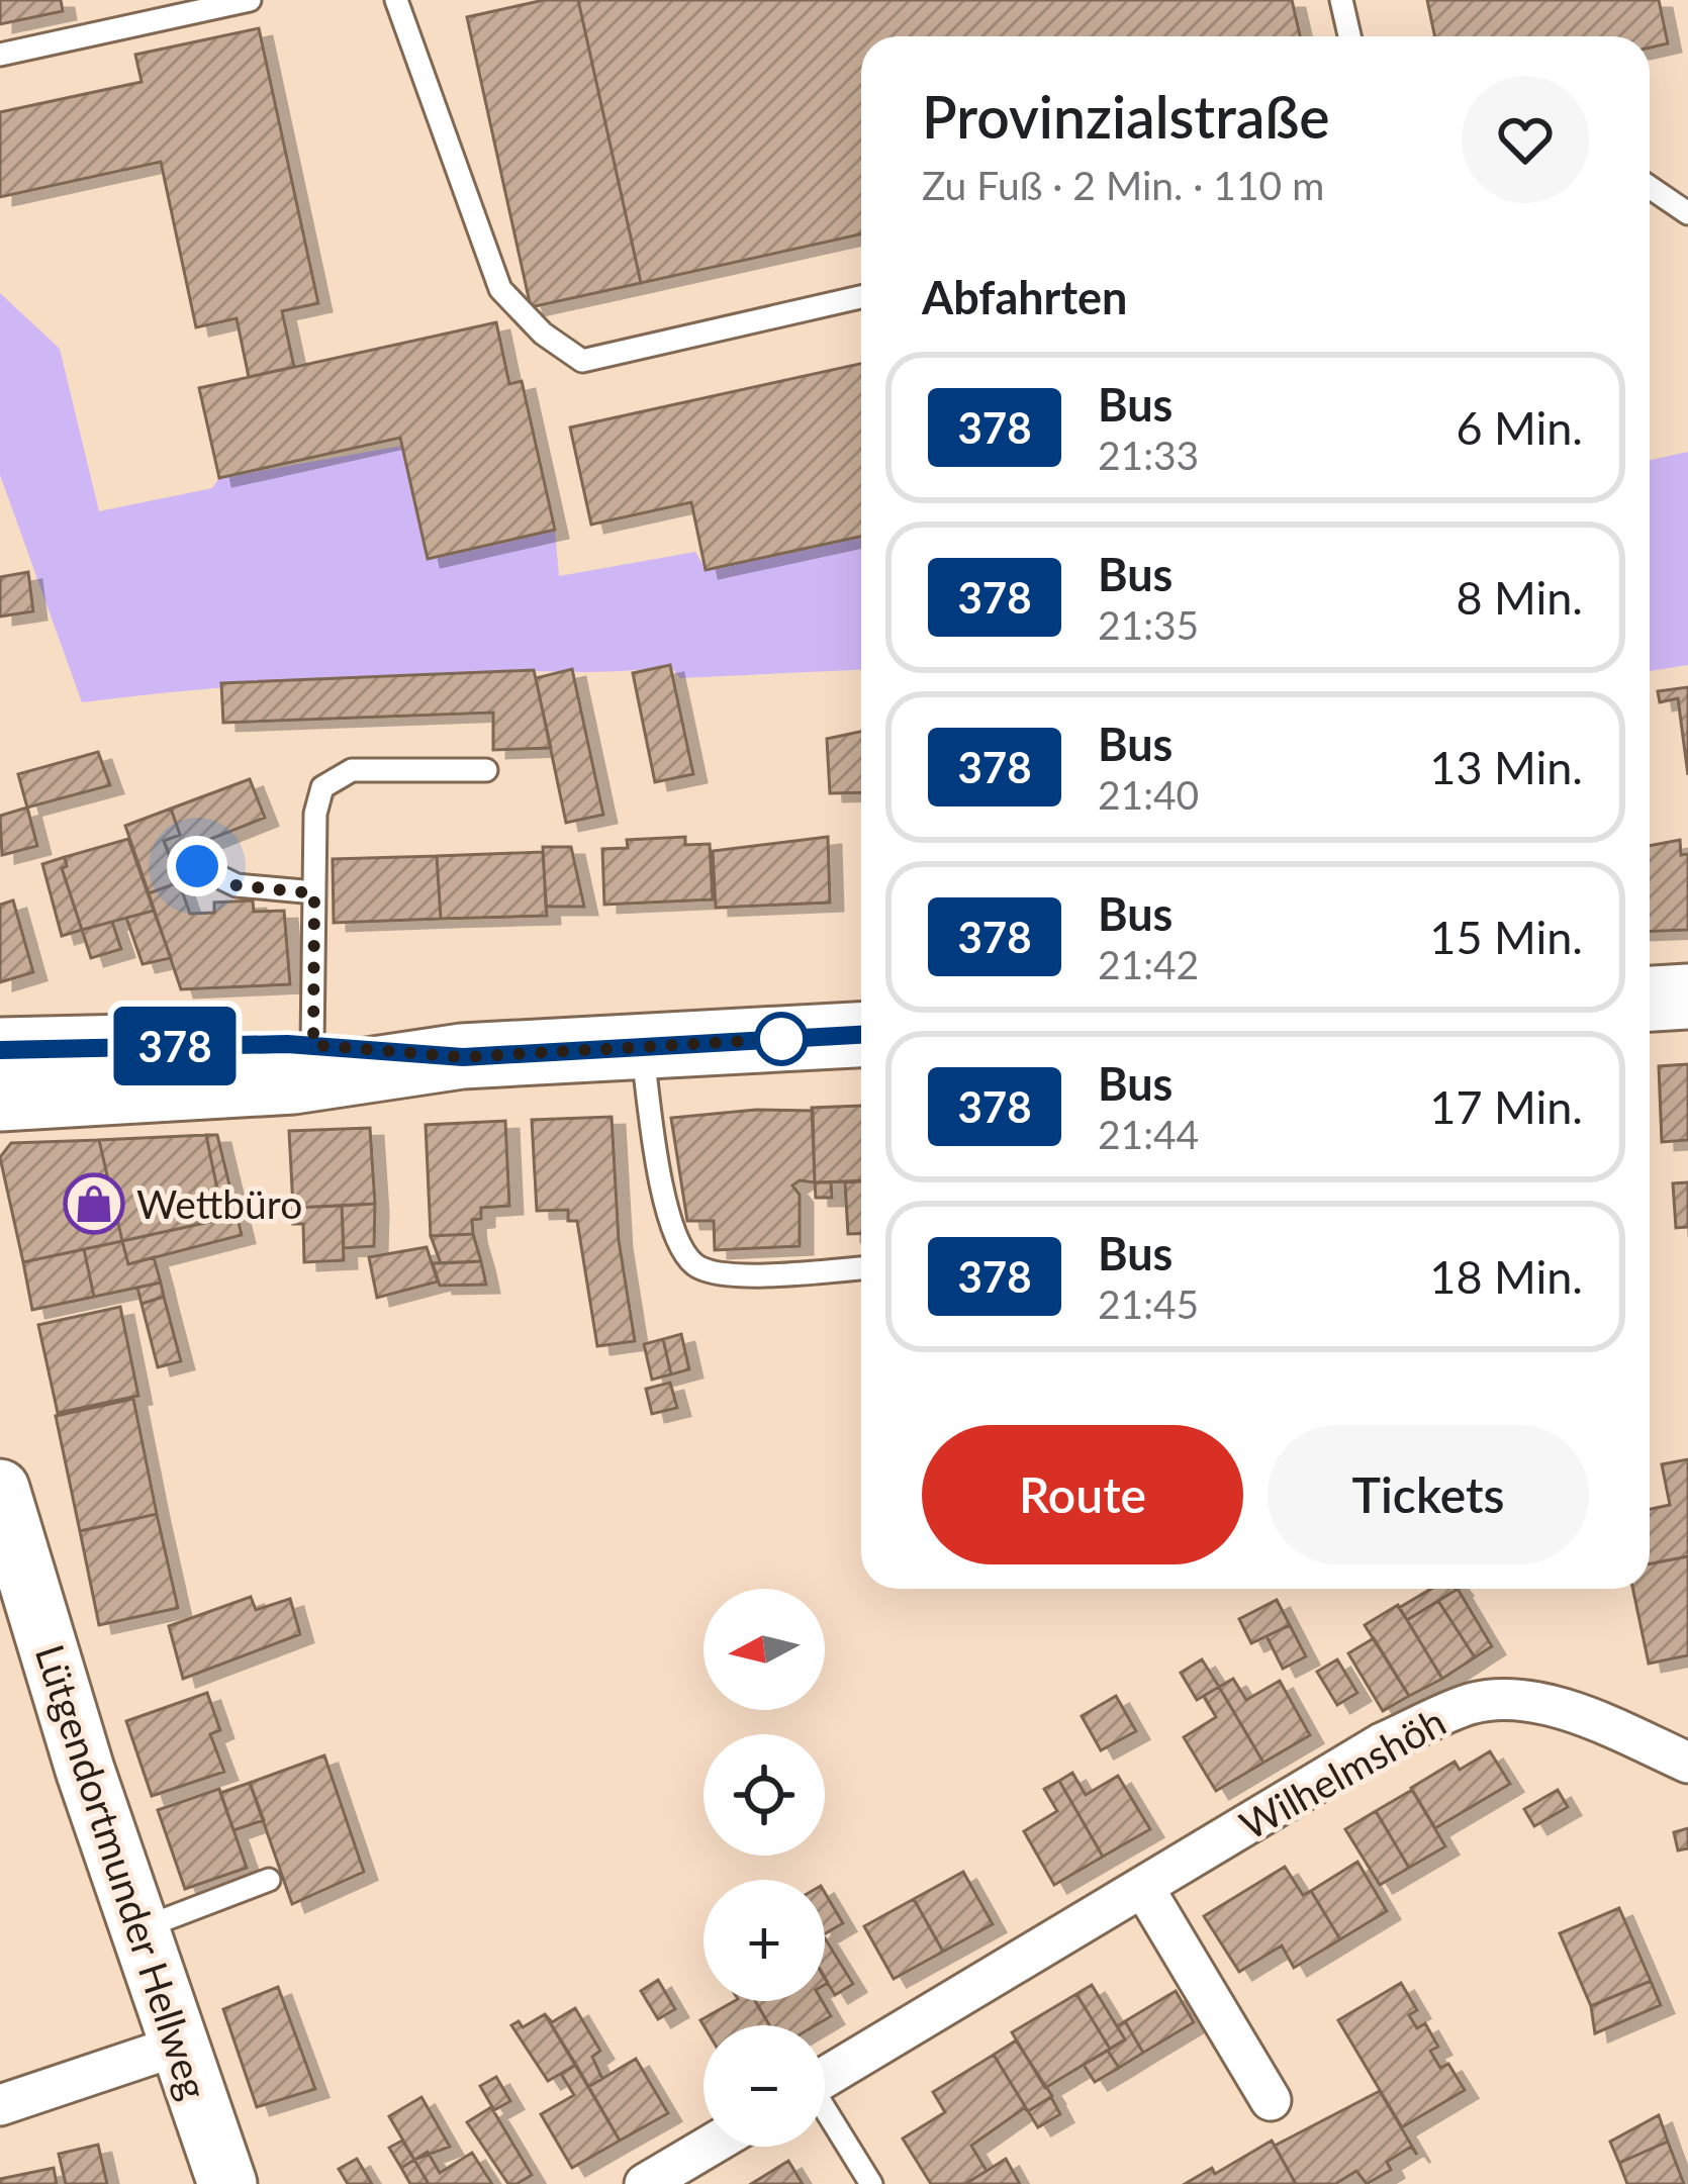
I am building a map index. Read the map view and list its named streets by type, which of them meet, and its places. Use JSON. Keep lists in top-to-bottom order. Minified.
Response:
{"streets":{"main road":["Lütgendortmunder Hellweg"],"street":["Wilhelmshöh"]},"places":{"shop":["Wettbüro"]},"lines":["bus line 378"],"north":"left","page":{"on_map":"378","heading":[["Provinzialstraße","Zu Fuß · 2 Min. · 110 m"],"Abfahrten"],"list":[{"mark":"378","name":"Bus","note":"21:33","value":"6 Min."},{"mark":"378","name":"Bus","note":"21:35","value":"8 Min."},{"mark":"378","name":"Bus","note":"21:40","value":"13 Min."},{"mark":"378","name":"Bus","note":"21:42","value":"15 Min."},{"mark":"378","name":"Bus","note":"21:44","value":"17 Min."},{"mark":"378","name":"Bus","note":"21:45","value":"18 Min."}],"buttons":["Route","Tickets"],"map_buttons":["+","−"]}}
